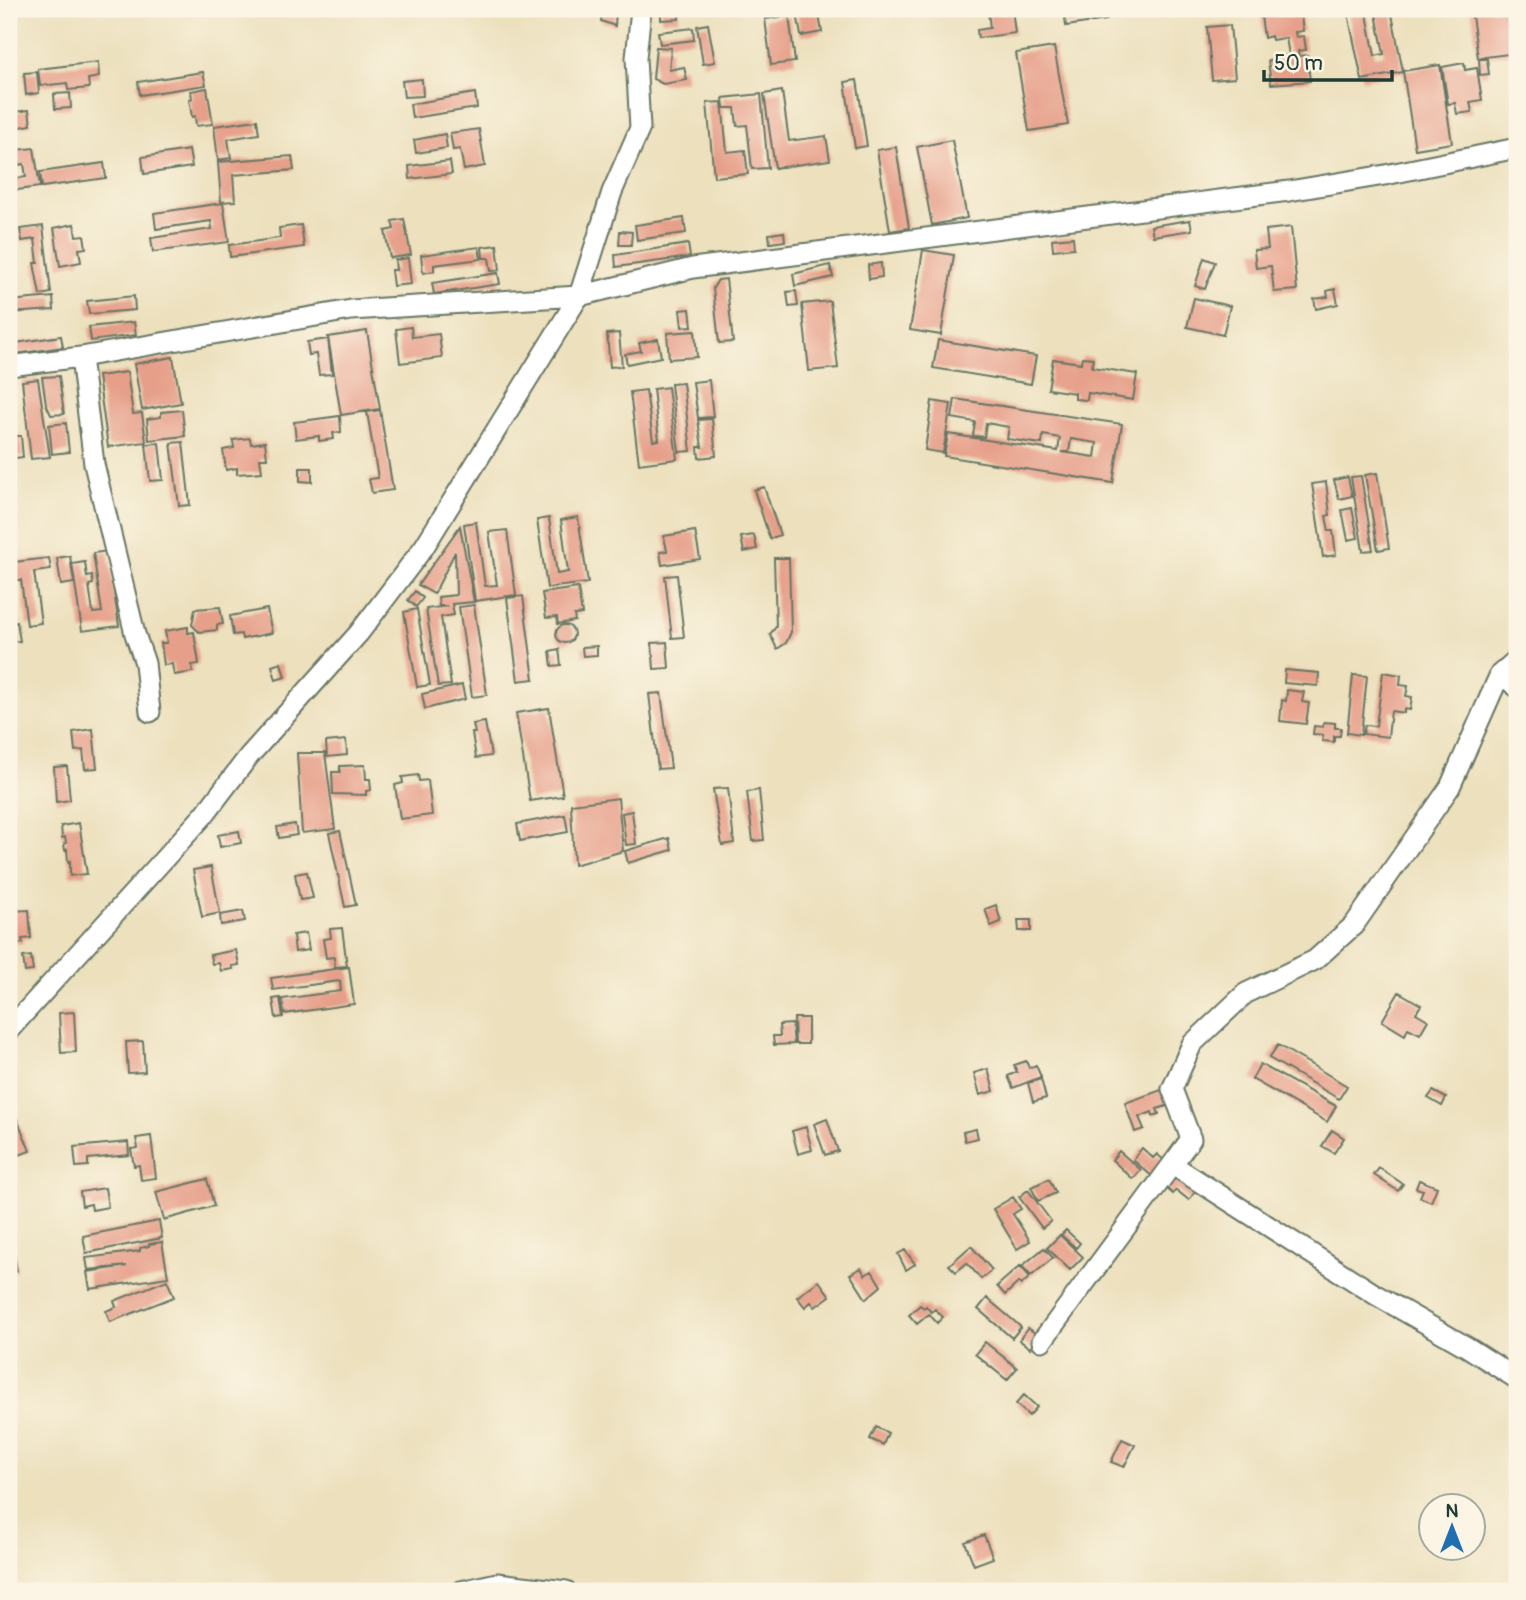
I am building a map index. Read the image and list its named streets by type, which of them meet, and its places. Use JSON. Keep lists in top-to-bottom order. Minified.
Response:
{"scale_bar":"50 m","north":"top"}
